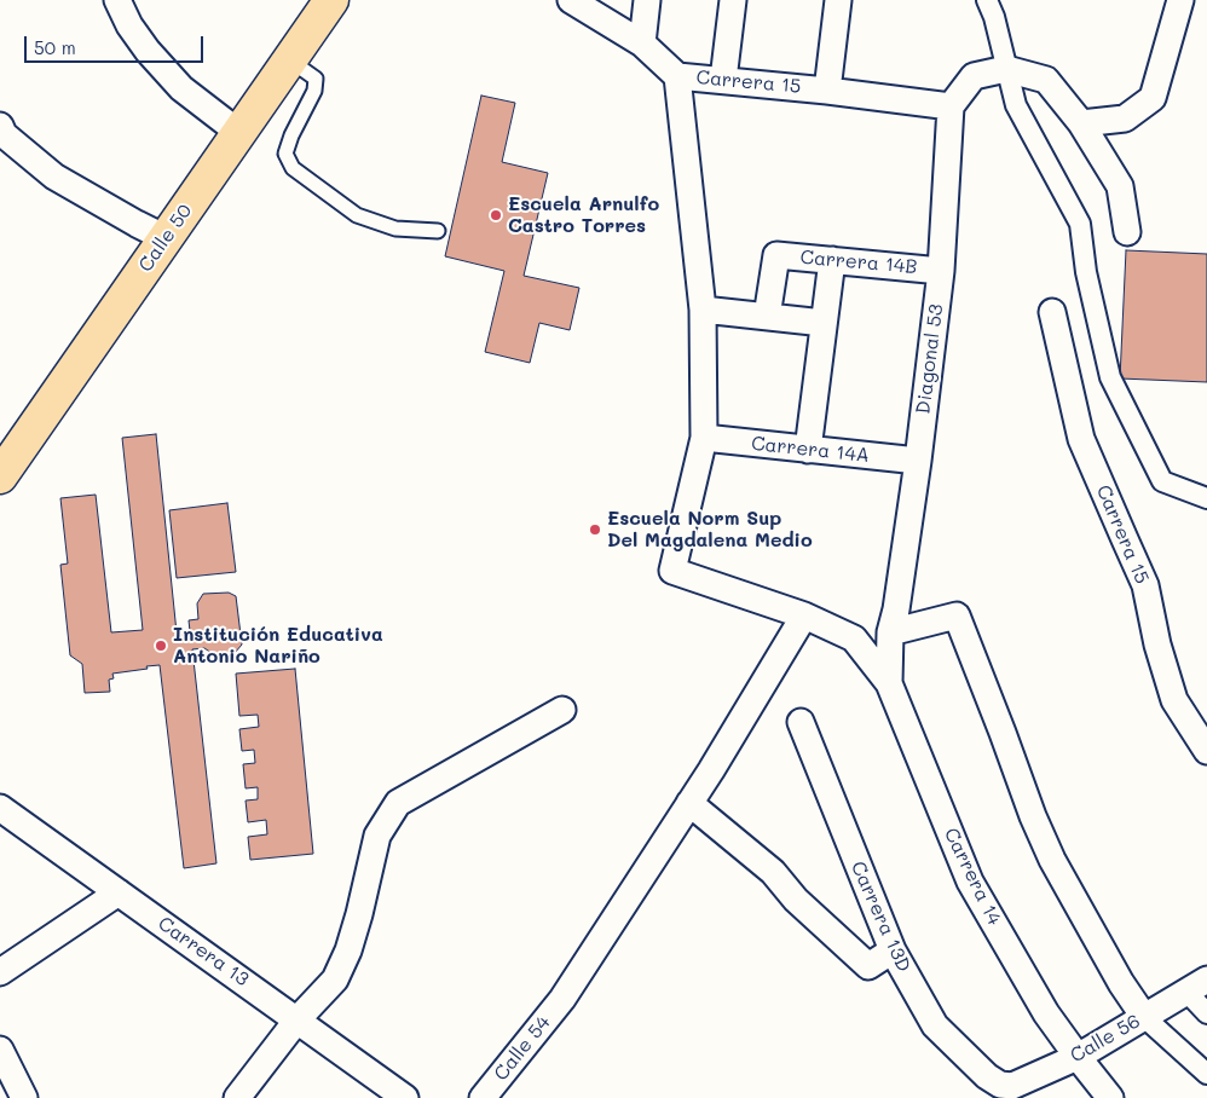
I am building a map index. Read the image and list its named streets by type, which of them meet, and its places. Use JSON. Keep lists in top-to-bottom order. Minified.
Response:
{"streets":{"main road":["Calle 50"],"street":["Carrera 15","Carrera 14B","Diagonal 53","Carrera 14A","Carrera 14","Carrera 13D","Carrera 13","Calle 56","Calle 54"]},"crossings":[["Carrera 15","Diagonal 53"],["Carrera 14B","Diagonal 53"],["Diagonal 53","Carrera 14A"],["Diagonal 53","Carrera 14"],["Carrera 14","Calle 56"],["Carrera 13D","Calle 56"]],"places":["Escuela Arnulfo Castro Torres","Escuela Norm Sup Del Magdalena Medio","Institución Educativa Antonio Nariño"],"scale_bar":"50 m"}
